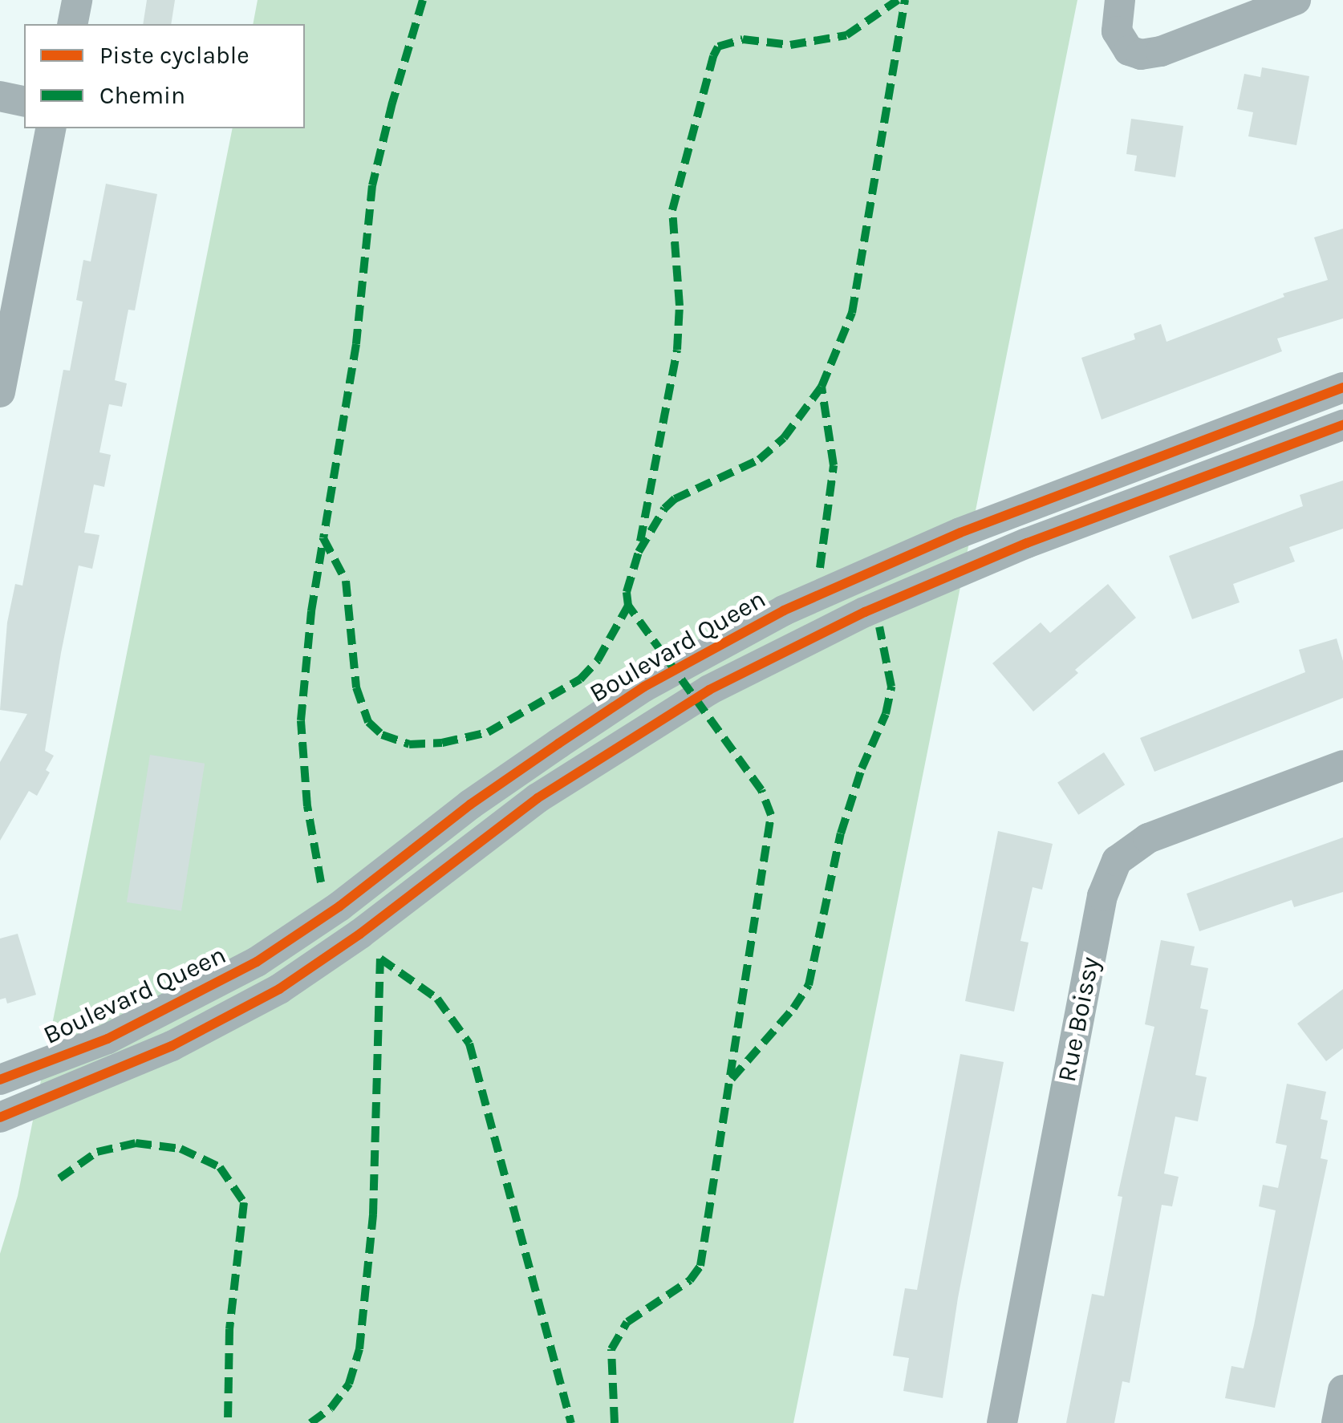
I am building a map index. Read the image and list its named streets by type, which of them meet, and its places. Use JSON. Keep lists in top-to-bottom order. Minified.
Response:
{"streets":{"street":["Boulevard Queen","Rue Boissy"]},"legend":["Piste cyclable","Chemin"]}
